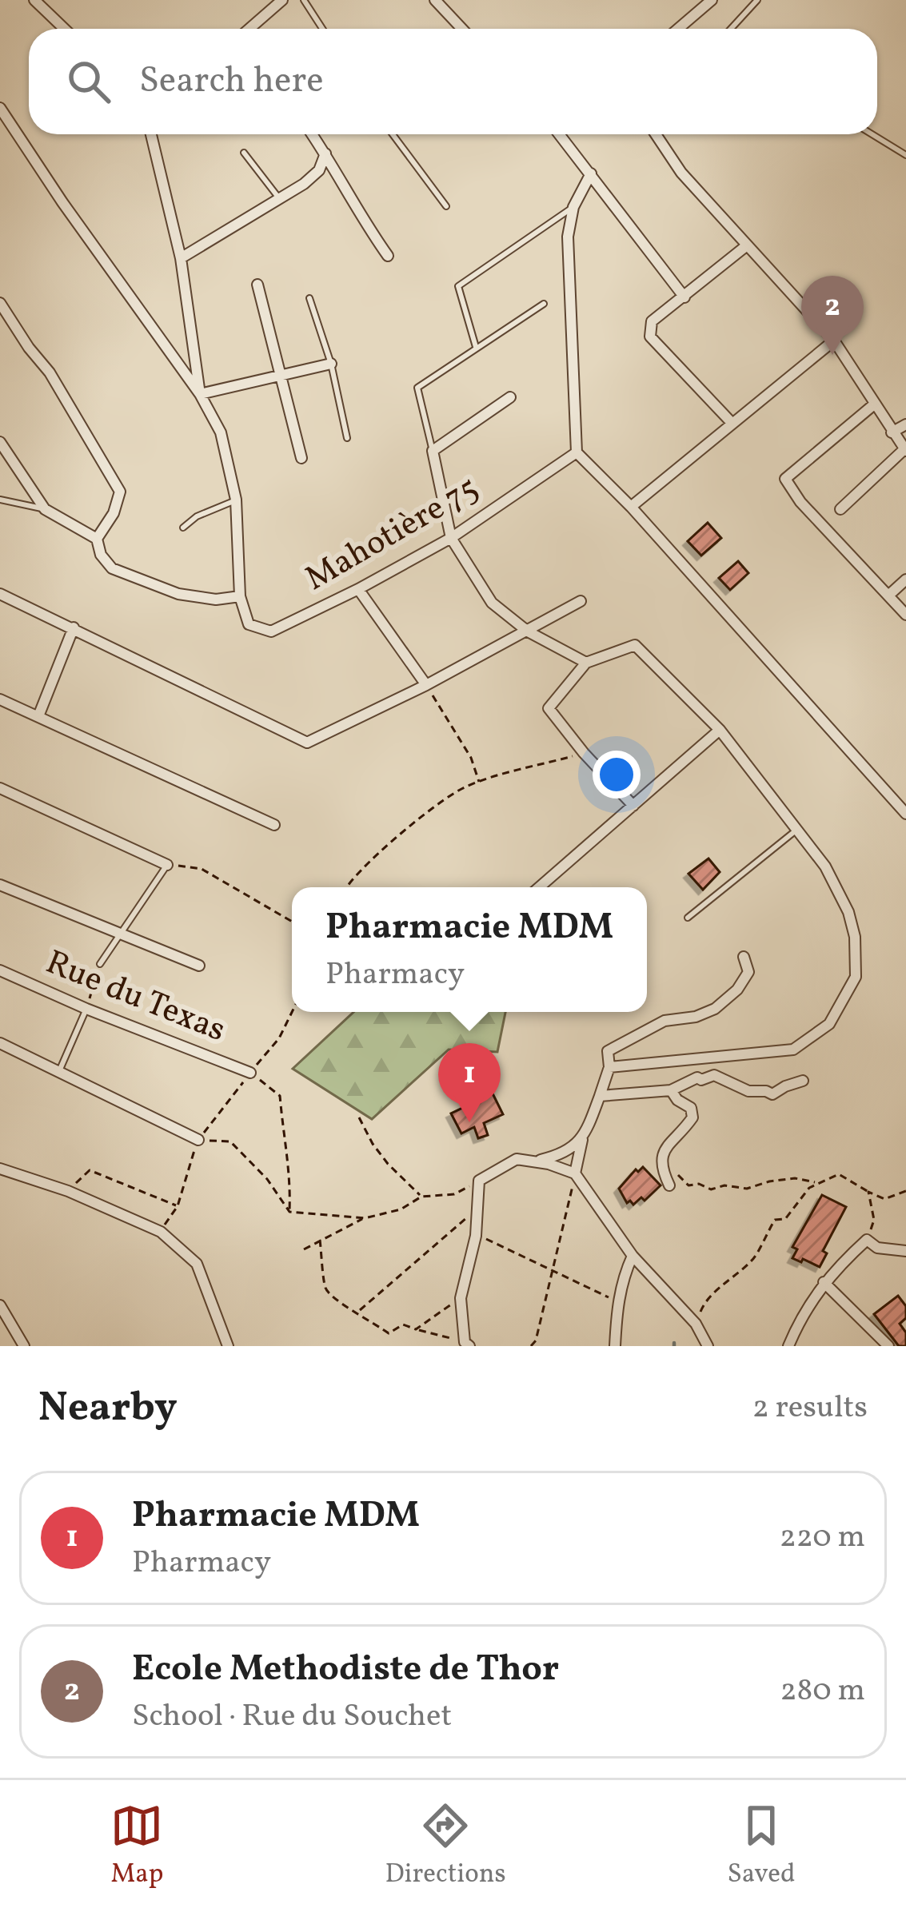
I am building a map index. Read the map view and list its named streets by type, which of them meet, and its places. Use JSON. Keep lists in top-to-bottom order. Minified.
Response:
{"streets":{"street":["Mahotière 75","Rue du Texas"]},"page":{"search":"Search here","pins":["2","1"],"popup":["Pharmacie MDM","Pharmacy"],"heading":["Nearby","2 results"],"list":[{"mark":"1","name":"Pharmacie MDM","note":"Pharmacy","value":"220 m"},{"mark":"2","name":"Ecole Methodiste de Thor","note":"School · Rue du Souchet","value":"280 m"}],"nav":["Map","Directions","Saved"]}}
